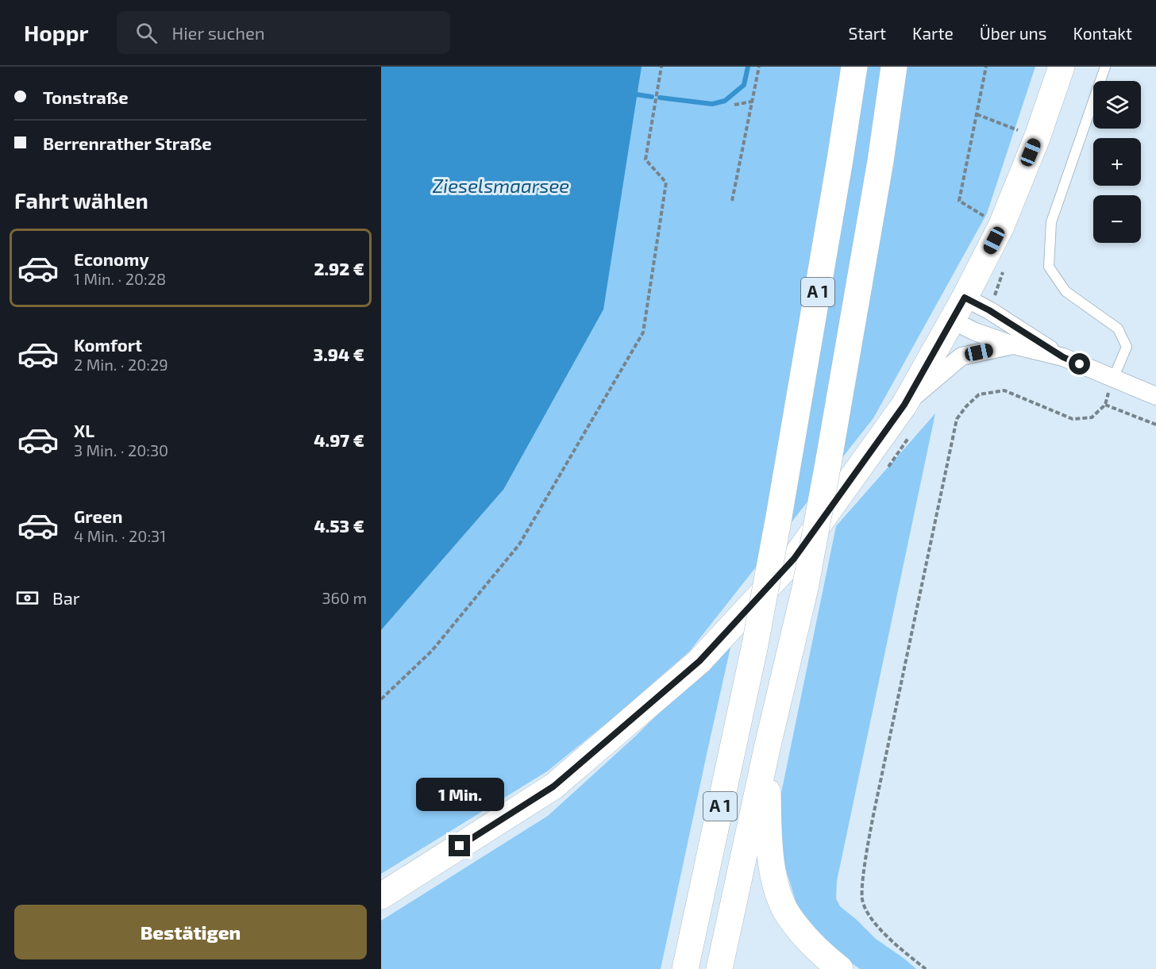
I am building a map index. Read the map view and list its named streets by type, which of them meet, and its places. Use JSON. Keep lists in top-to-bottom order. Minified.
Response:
{"streets":{"main road":["A 1"]},"water":["Zieselsmaarsee"],"page":{"header":"Hoppr","search":"Hier suchen","nav":["Start","Karte","Über uns","Kontakt"],"banner":["Tonstraße","Berrenrather Straße"],"map_buttons":["+","−"],"heading":"Fahrt wählen","list":[{"name":"Economy","note":"1 Min. · 20:28","value":"2.92 €"},{"name":"Komfort","note":"2 Min. · 20:29","value":"3.94 €"},{"name":"XL","note":"3 Min. · 20:30","value":"4.97 €"},{"name":"Green","note":"4 Min. · 20:31","value":"4.53 €"}],"pay":["Bar","360 m"],"bubble":"1 Min.","buttons":"Bestätigen"}}
